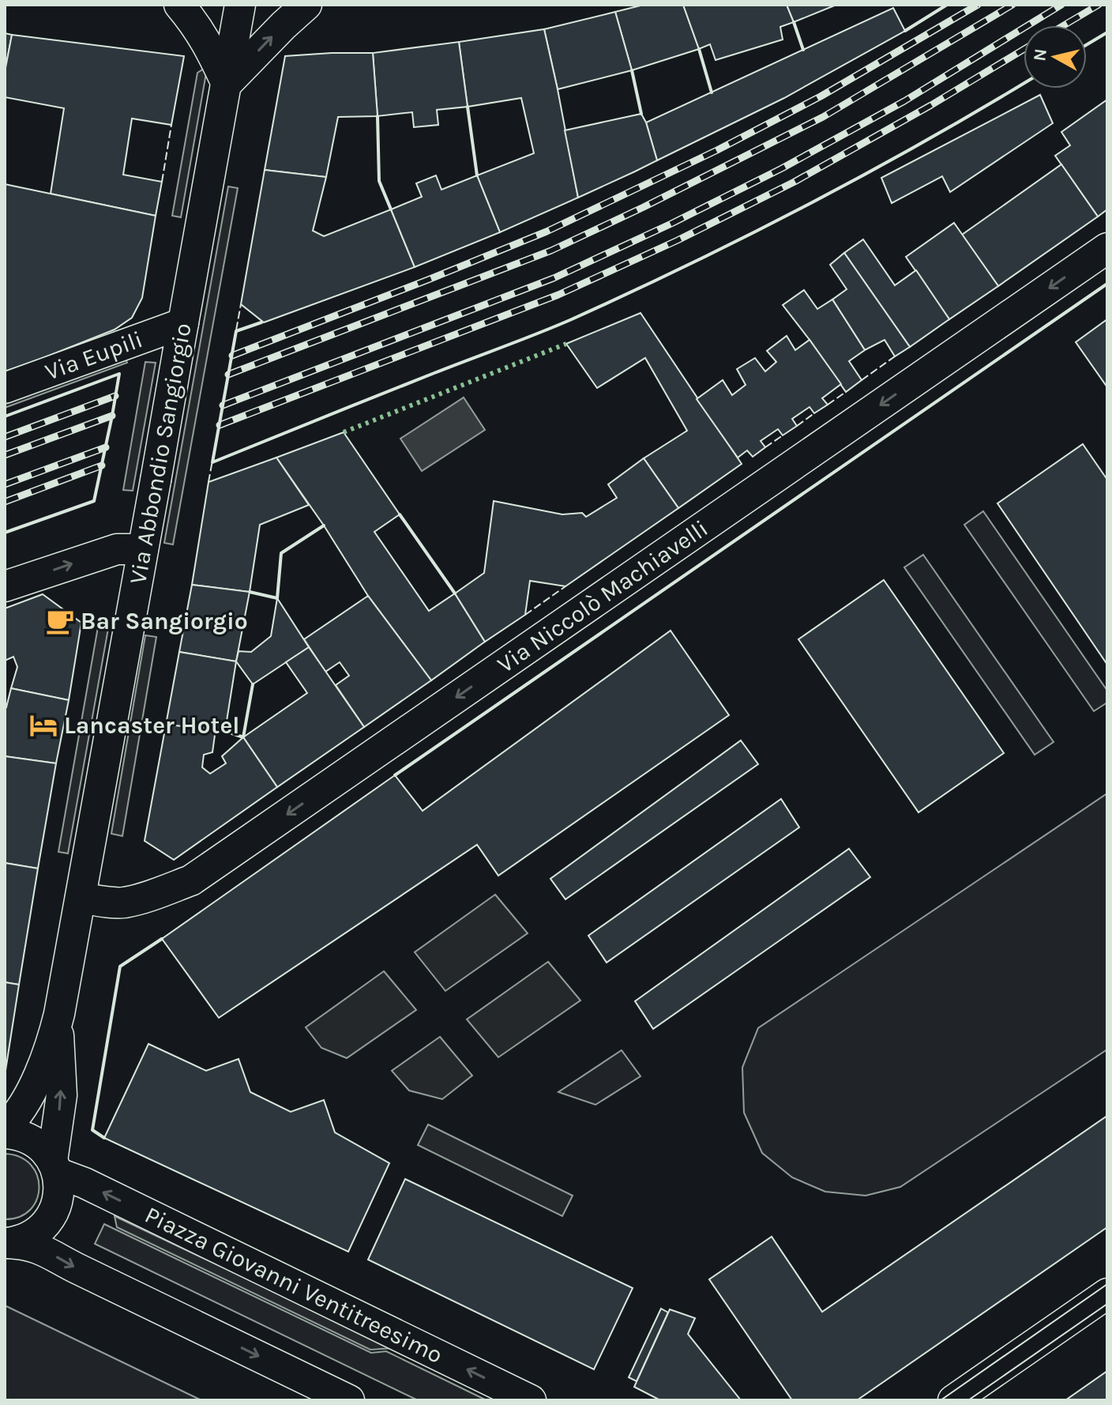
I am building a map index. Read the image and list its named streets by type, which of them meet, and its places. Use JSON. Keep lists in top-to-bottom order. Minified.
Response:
{"streets":{"street":["Via Eupili","Via Abbondio Sangiorgio","Via Niccolò Machiavelli","Piazza Giovanni Ventitreesimo"]},"crossings":[["Via Eupili","Via Abbondio Sangiorgio"],["Via Abbondio Sangiorgio","Via Niccolò Machiavelli"],["Via Abbondio Sangiorgio","Piazza Giovanni Ventitreesimo"]],"one_way":["Via Niccolò Machiavelli"],"places":{"cafe":["Bar Sangiorgio"],"hotel":["Lancaster Hotel"]},"north":"left"}
